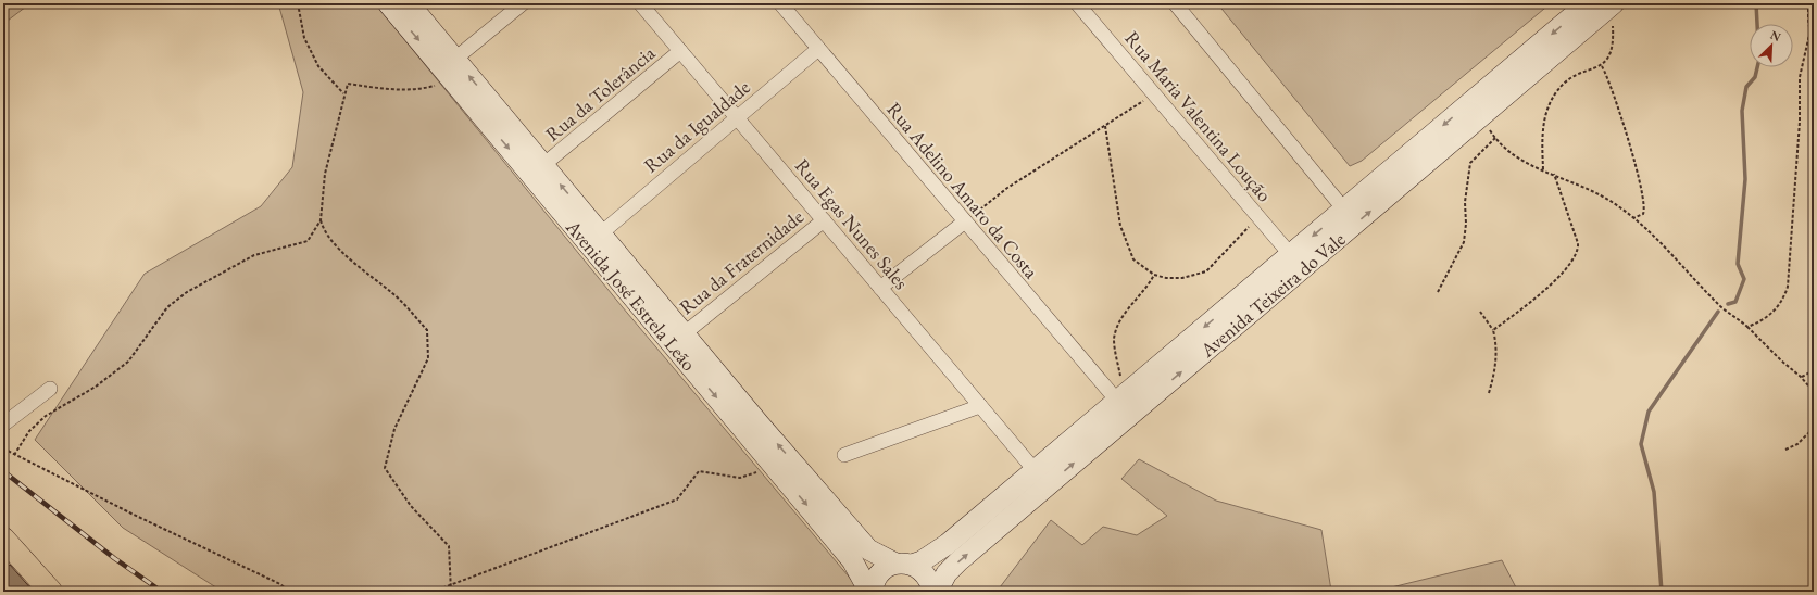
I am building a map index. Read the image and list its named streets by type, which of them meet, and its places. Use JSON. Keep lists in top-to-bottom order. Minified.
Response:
{"streets":{"street":["Rua da Tolerância","Rua Maria Valentina Loução","Rua da Igualdade","Rua Adelino Amaro da Costa","Rua Egas Nunes Sales","Rua da Fraternidade","Avenida Teixeira do Vale","Avenida José Estrela Leão"]},"crossings":[["Rua da Tolerância","Rua Egas Nunes Sales"],["Rua da Tolerância","Avenida José Estrela Leão"],["Rua Maria Valentina Loução","Avenida Teixeira do Vale"],["Rua da Igualdade","Rua Adelino Amaro da Costa"],["Rua da Igualdade","Rua Egas Nunes Sales"],["Rua da Igualdade","Avenida José Estrela Leão"],["Rua Adelino Amaro da Costa","Avenida Teixeira do Vale"],["Rua Egas Nunes Sales","Rua da Fraternidade"],["Rua Egas Nunes Sales","Avenida Teixeira do Vale"],["Rua da Fraternidade","Avenida José Estrela Leão"],["Avenida Teixeira do Vale","Avenida José Estrela Leão"]],"north":"top right"}
